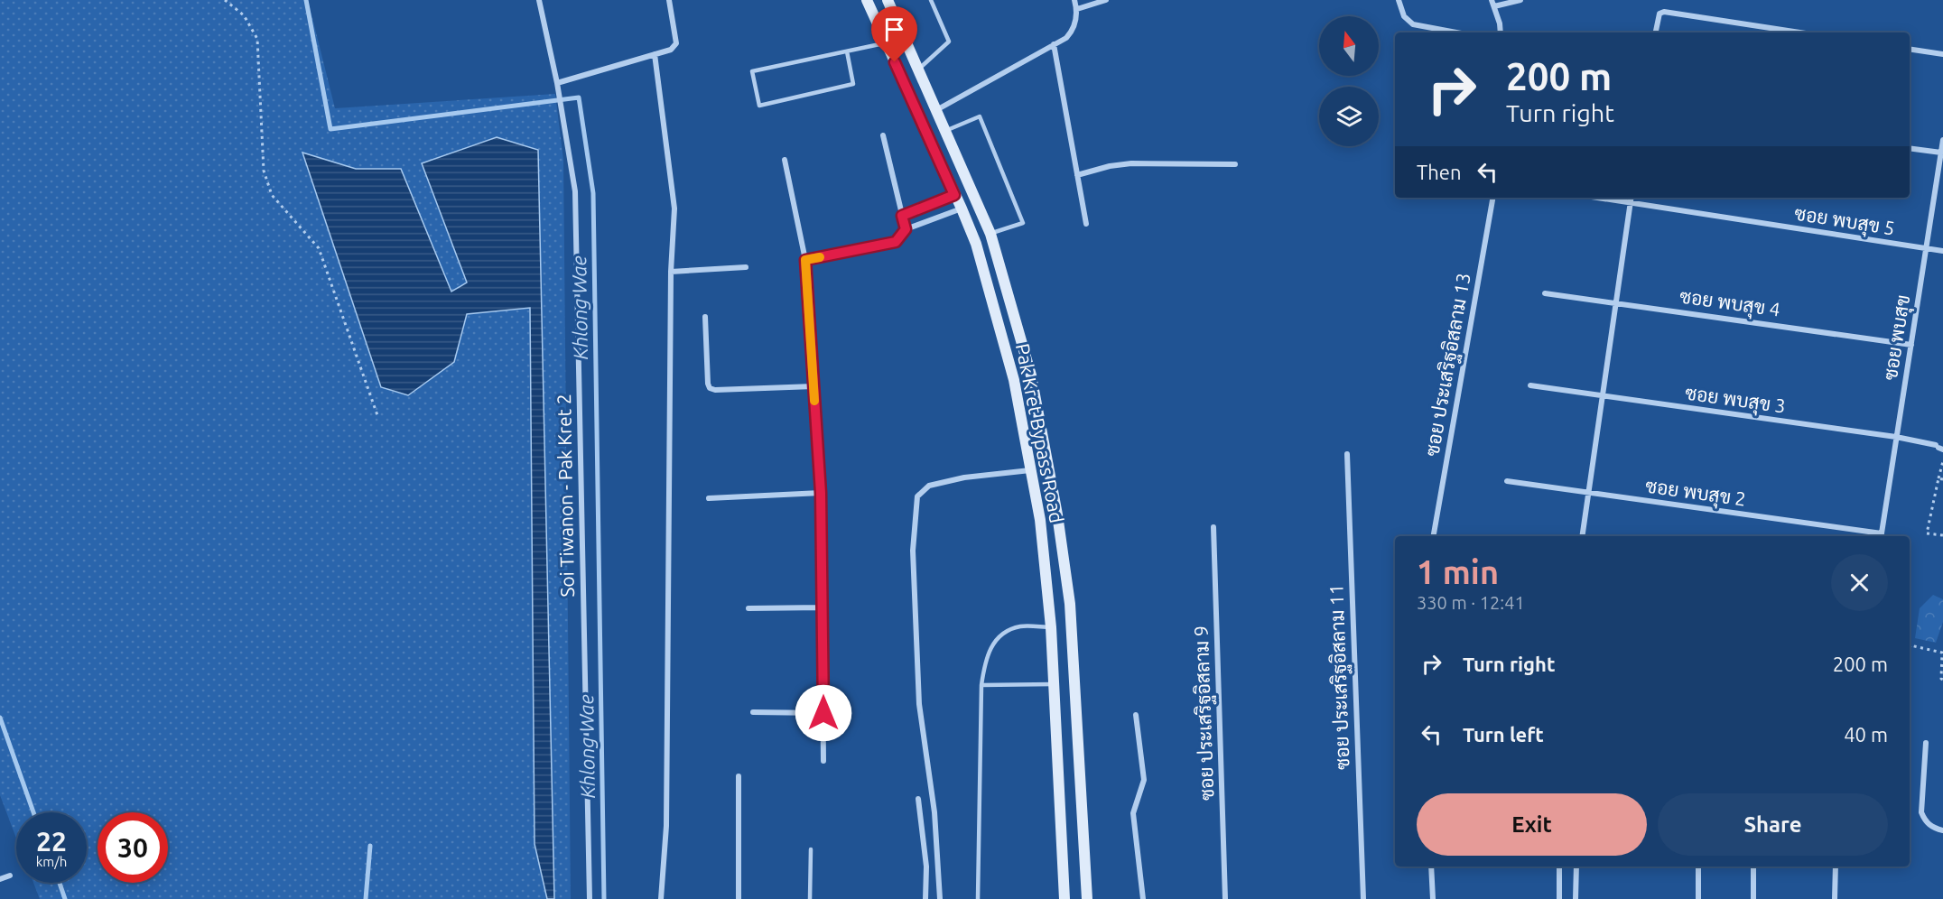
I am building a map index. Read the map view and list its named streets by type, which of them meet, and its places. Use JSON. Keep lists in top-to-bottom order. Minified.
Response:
{"streets":{"main road":["Pak Kret Bypass Road"],"street":["ซอย พบสุข 5","ซอย พบสุข 4","ซอย พบสุข","ซอย ประเสริฐอิสลาม 13","ซอย พบสุข 3","ซอย พบสุข 2","Soi Tiwanon - Pak Kret 2","ซอย ประเสริฐอิสลาม 11","ซอย ประเสริฐอิสลาม 9"]},"crossings":[["ซอย พบสุข 5","ซอย พบสุข"],["ซอย พบสุข 4","ซอย พบสุข"],["ซอย พบสุข","ซอย พบสุข 3"],["ซอย พบสุข","ซอย พบสุข 2"]],"water":["Khlong Wae"],"north":"top","page":{"turn":["200 m","Turn right"],"then":"Then","heading":["1 min","330 m · 12:41"],"list":[{"name":"Turn right","value":"200 m"},{"name":"Turn left","value":"40 m"}],"buttons":["Exit","Share"],"speed":"22 km/h","limit":"30"}}
